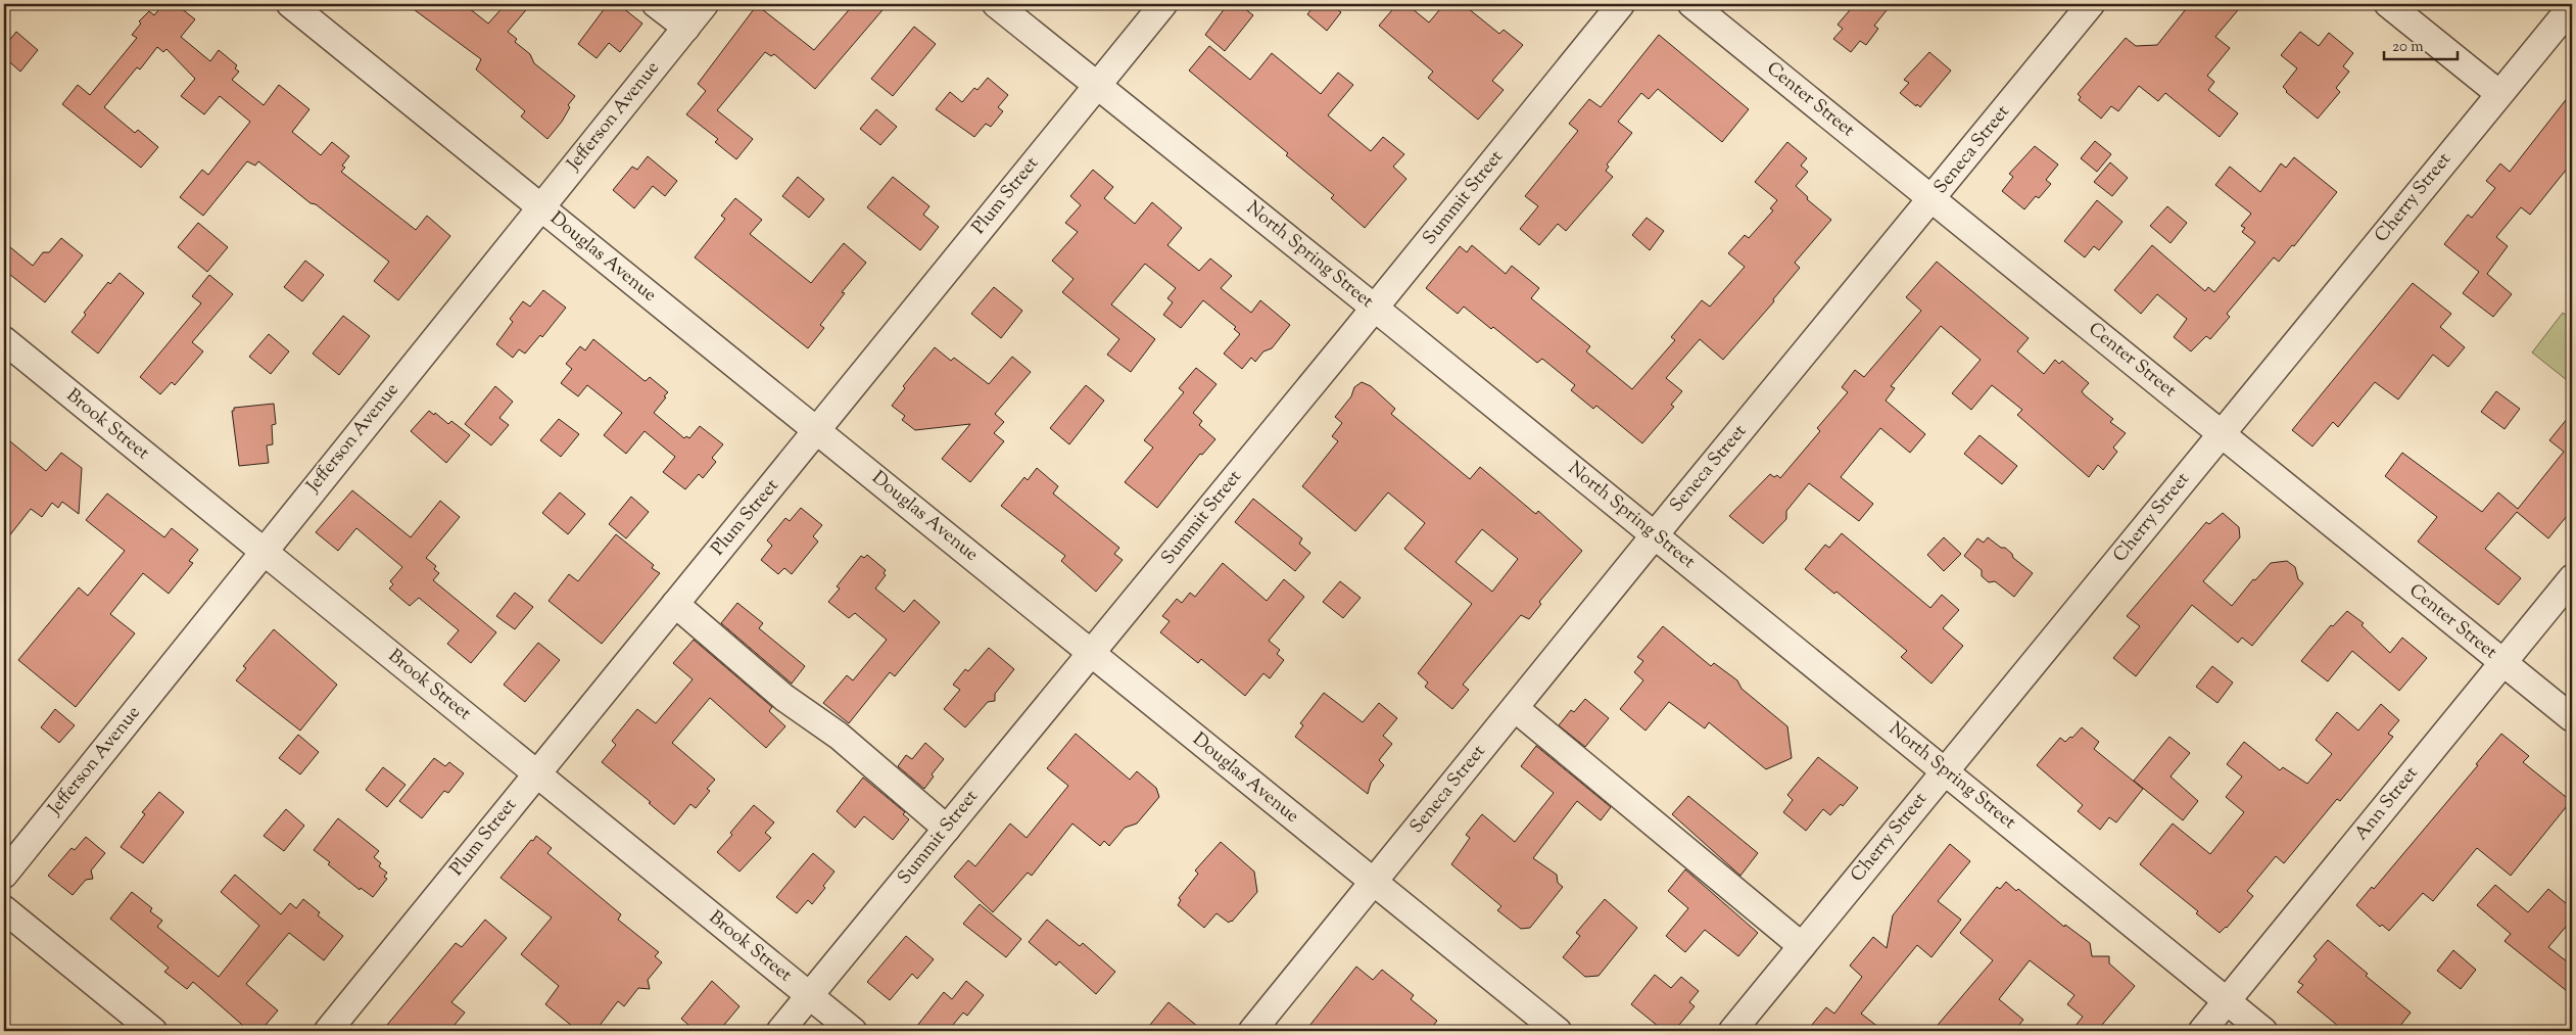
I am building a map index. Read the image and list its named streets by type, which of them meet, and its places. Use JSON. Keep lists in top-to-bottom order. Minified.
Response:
{"streets":{"street":["Center Street","Jefferson Avenue","Seneca Street","Plum Street","Summit Street","Cherry Street","North Spring Street","Douglas Avenue","Brook Street","Ann Street"]},"crossings":[["Center Street","Seneca Street"],["Center Street","Cherry Street"],["Center Street","Ann Street"],["Jefferson Avenue","Douglas Avenue"],["Jefferson Avenue","Brook Street"],["Seneca Street","North Spring Street"],["Seneca Street","Douglas Avenue"],["Plum Street","North Spring Street"],["Plum Street","Douglas Avenue"],["Plum Street","Brook Street"],["Summit Street","North Spring Street"],["Summit Street","Douglas Avenue"],["Summit Street","Brook Street"],["Cherry Street","North Spring Street"],["North Spring Street","Ann Street"]],"scale_bar":"20 m"}
